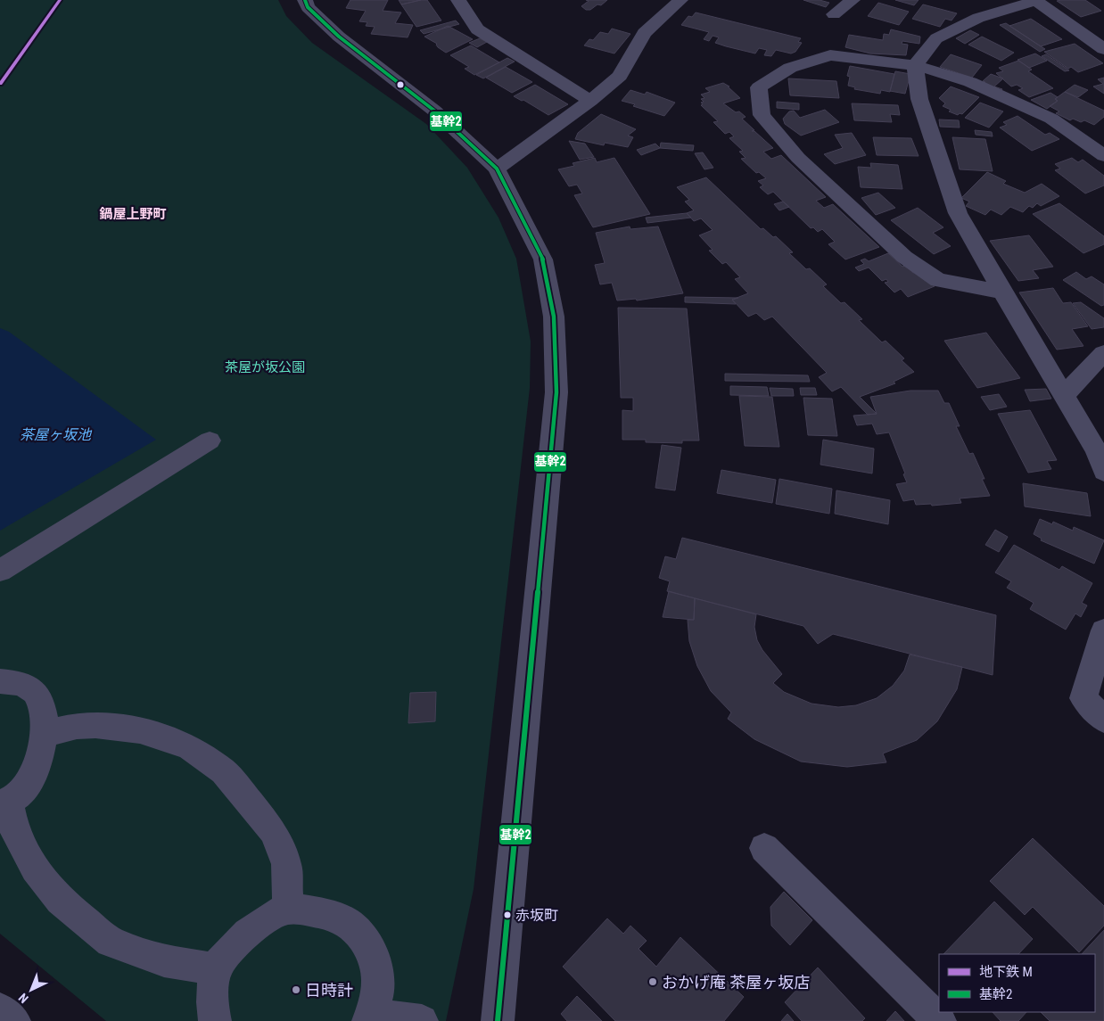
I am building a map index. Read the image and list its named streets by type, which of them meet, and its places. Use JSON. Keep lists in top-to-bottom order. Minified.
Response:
{"districts":["鍋屋上野町"],"water":["茶屋ヶ坂池"],"parks":["茶屋が坂公園"],"places":["赤坂町","おかげ庵 茶屋ヶ坂店","日時計"],"lines":["metro line M","transit line 基幹2"],"legend":["地下鉄 M","基幹2"],"north":"bottom left"}
